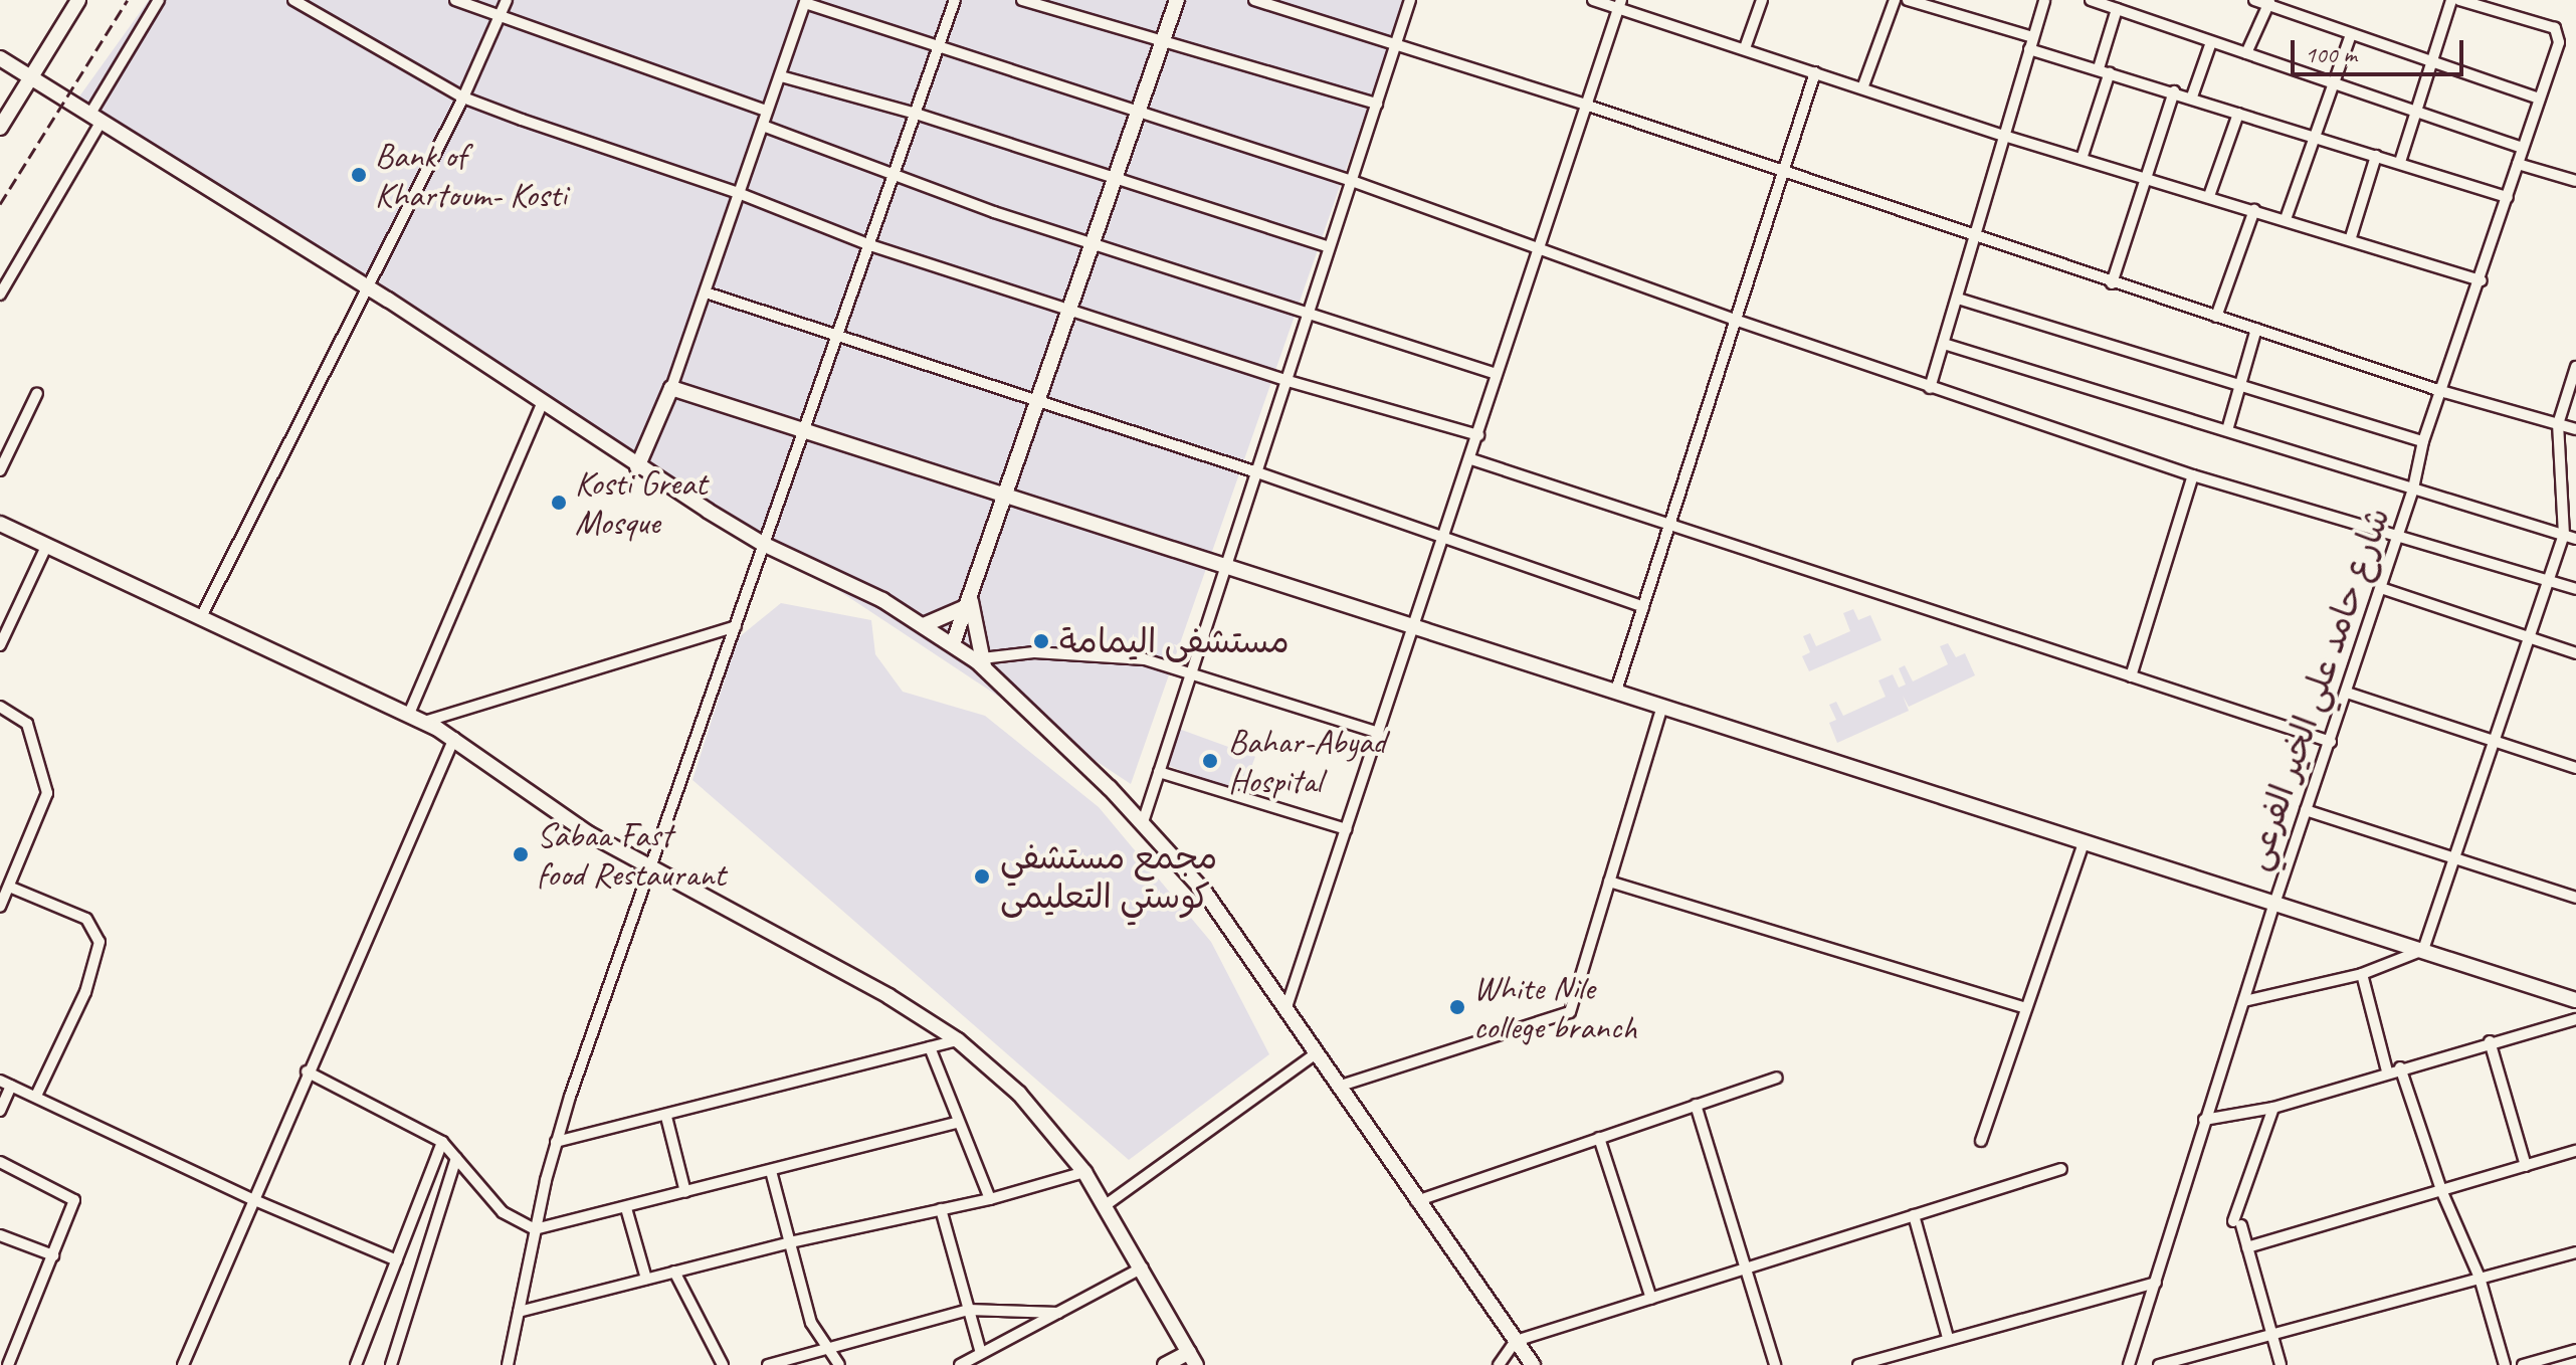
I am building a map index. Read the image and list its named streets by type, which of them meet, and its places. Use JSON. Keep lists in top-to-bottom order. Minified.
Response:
{"streets":{"street":["شارع حامد علي الخير الفرعي"]},"places":["Bank of Khartoum- Kosti","Kosti Great Mosque","مستشفى اليمامة","Bahar-Abyad Hospital","Sabaa Fast food Restaurant","مجمع مستشفي كوستي التعليمى","White Nile college branch"],"scale_bar":"100 m"}
